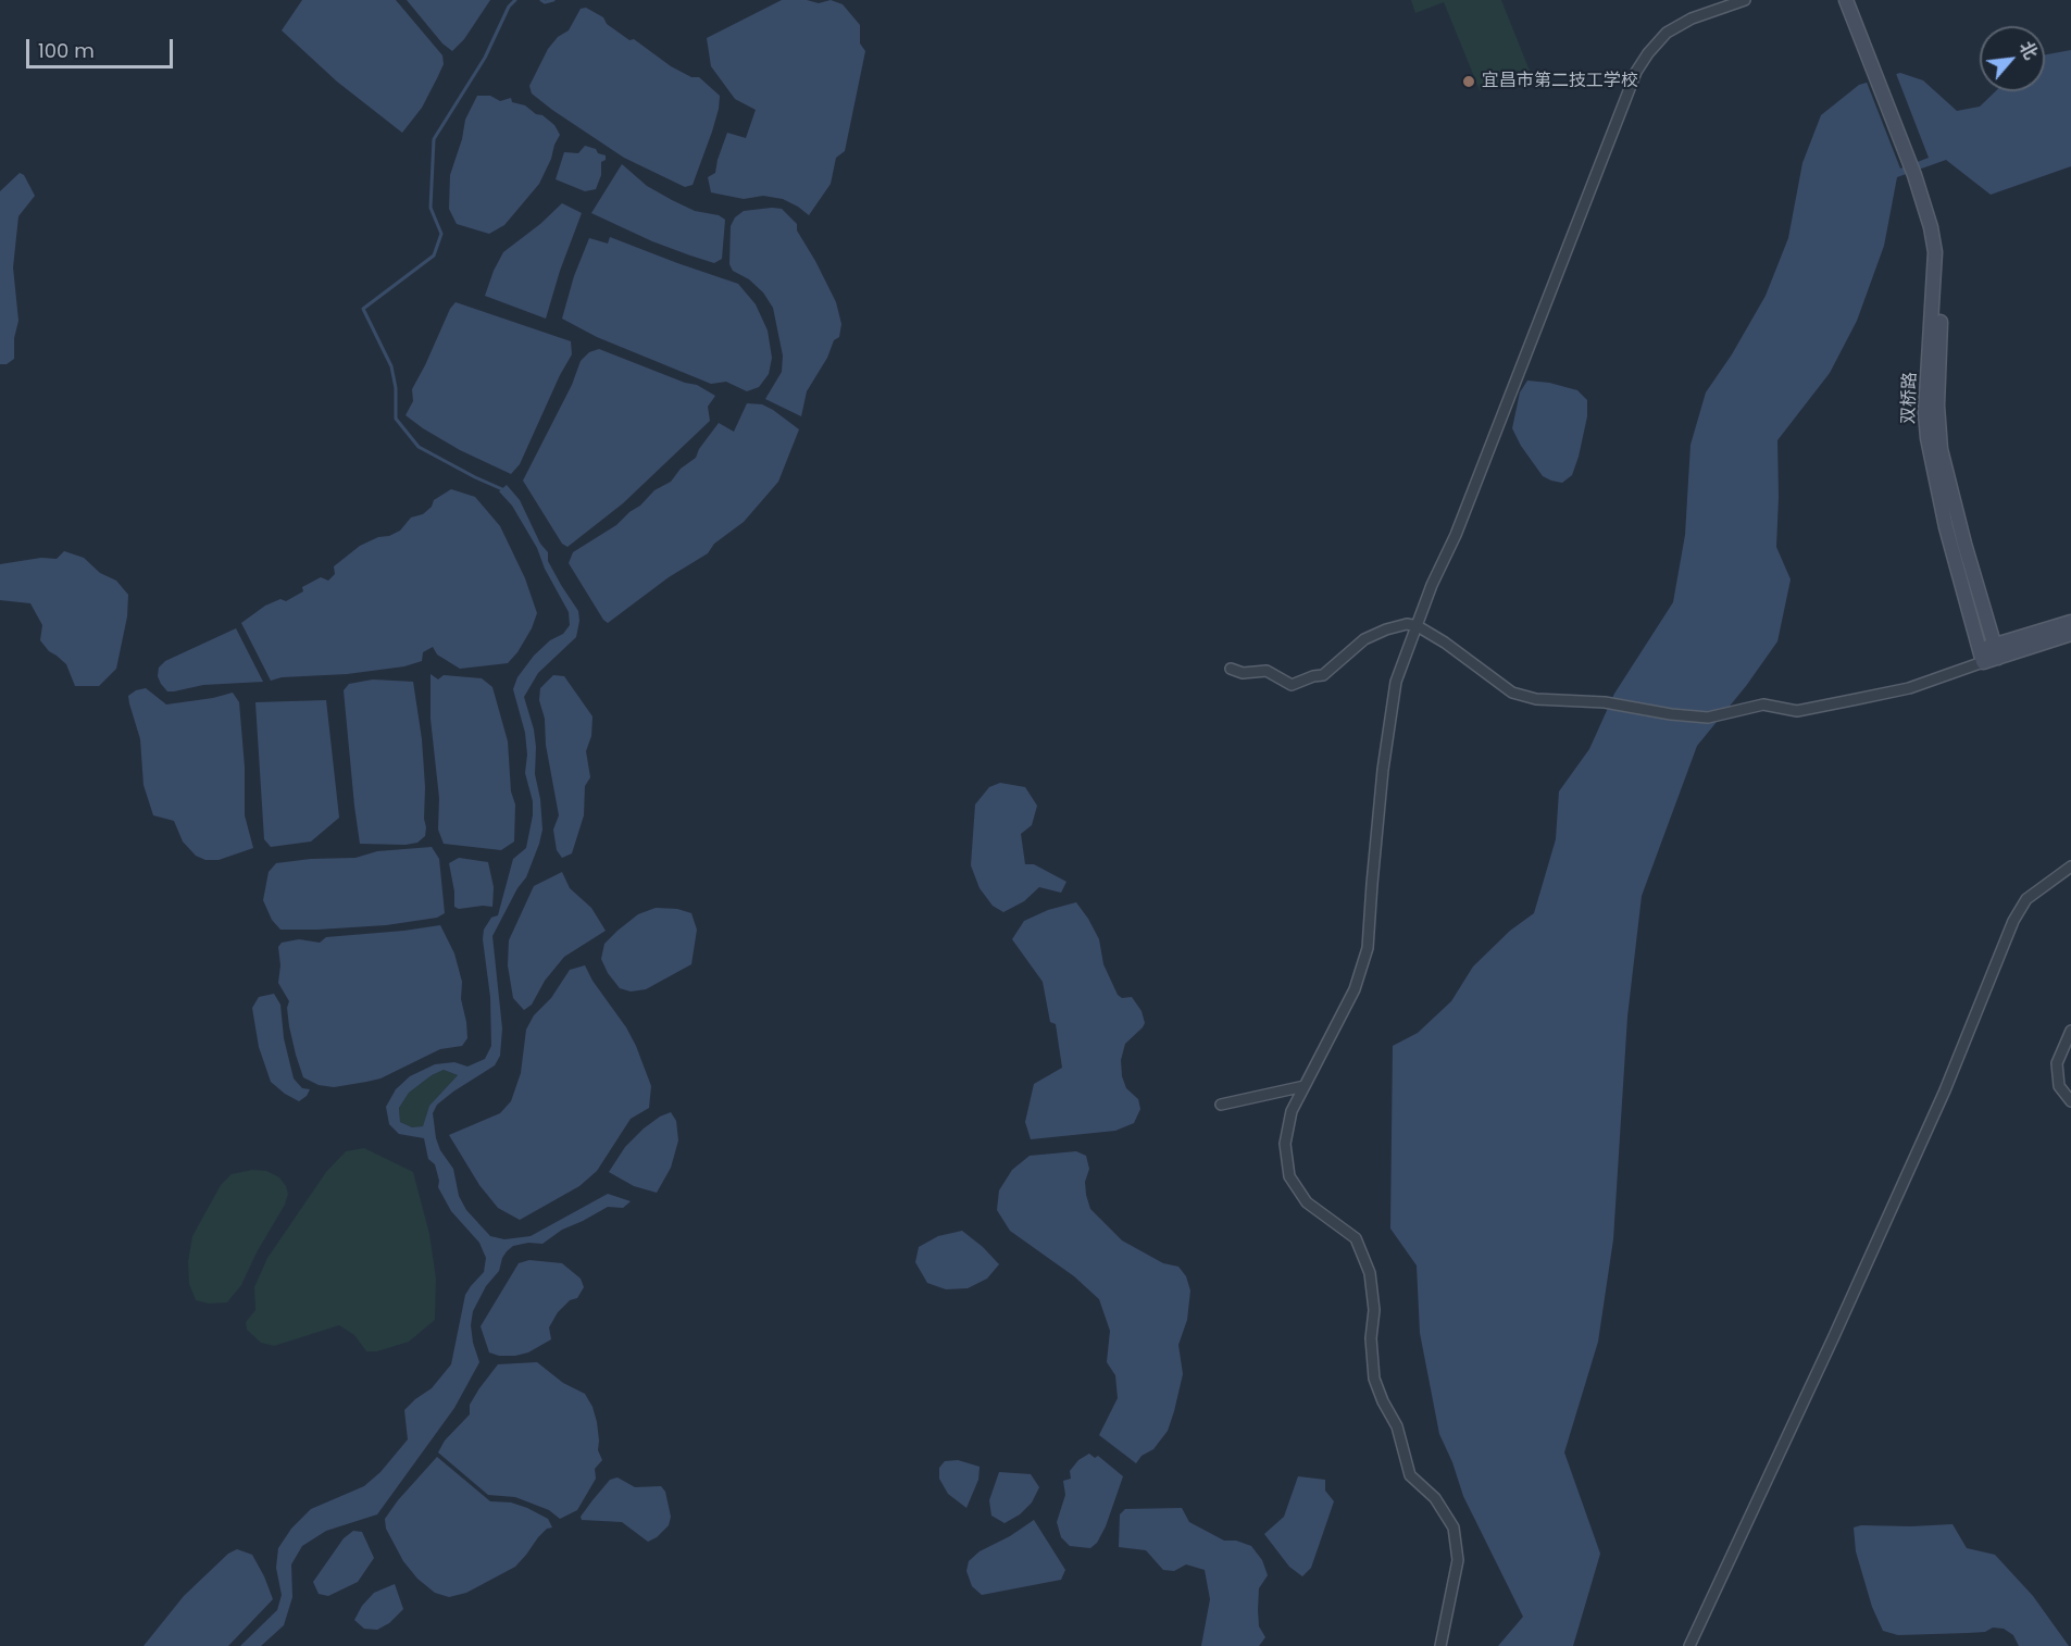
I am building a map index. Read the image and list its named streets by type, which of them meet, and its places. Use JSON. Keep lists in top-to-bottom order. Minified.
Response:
{"streets":{"street":["双桥路"]},"places":["宜昌市第二技工学校"],"scale_bar":"100 m","north":"top right"}
